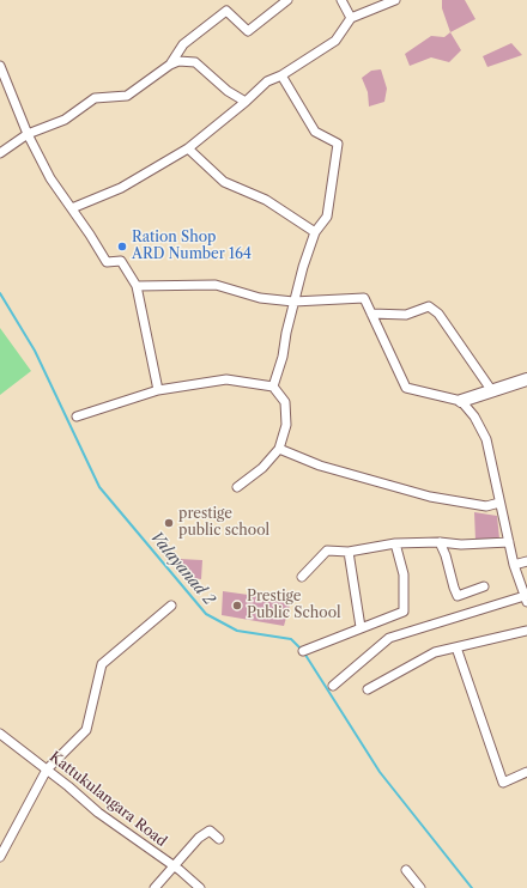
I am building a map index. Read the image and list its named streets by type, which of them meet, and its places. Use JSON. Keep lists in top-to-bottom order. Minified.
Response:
{"streets":{"street":["Kattukulangara Road"]},"water":["Valayanad 2"],"places":["Ration Shop ARD Number 164","prestige public school","Prestige Public School"]}
